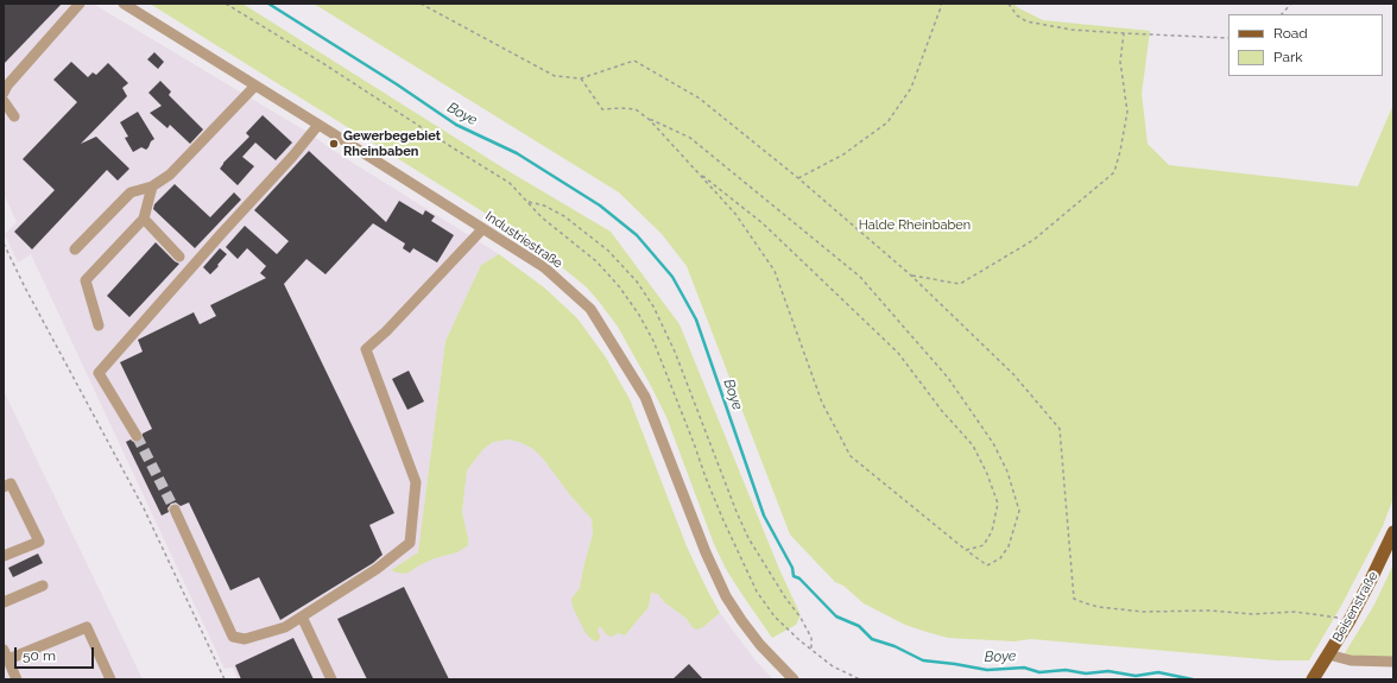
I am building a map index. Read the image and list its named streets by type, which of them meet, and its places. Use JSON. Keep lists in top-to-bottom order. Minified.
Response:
{"streets":{"main road":["Beisenstraße"],"street":["Industriestraße"]},"water":["Boye"],"parks":["Halde Rheinbaben"],"places":["Gewerbegebiet Rheinbaben"],"legend":["Road","Park"],"scale_bar":"50 m"}
